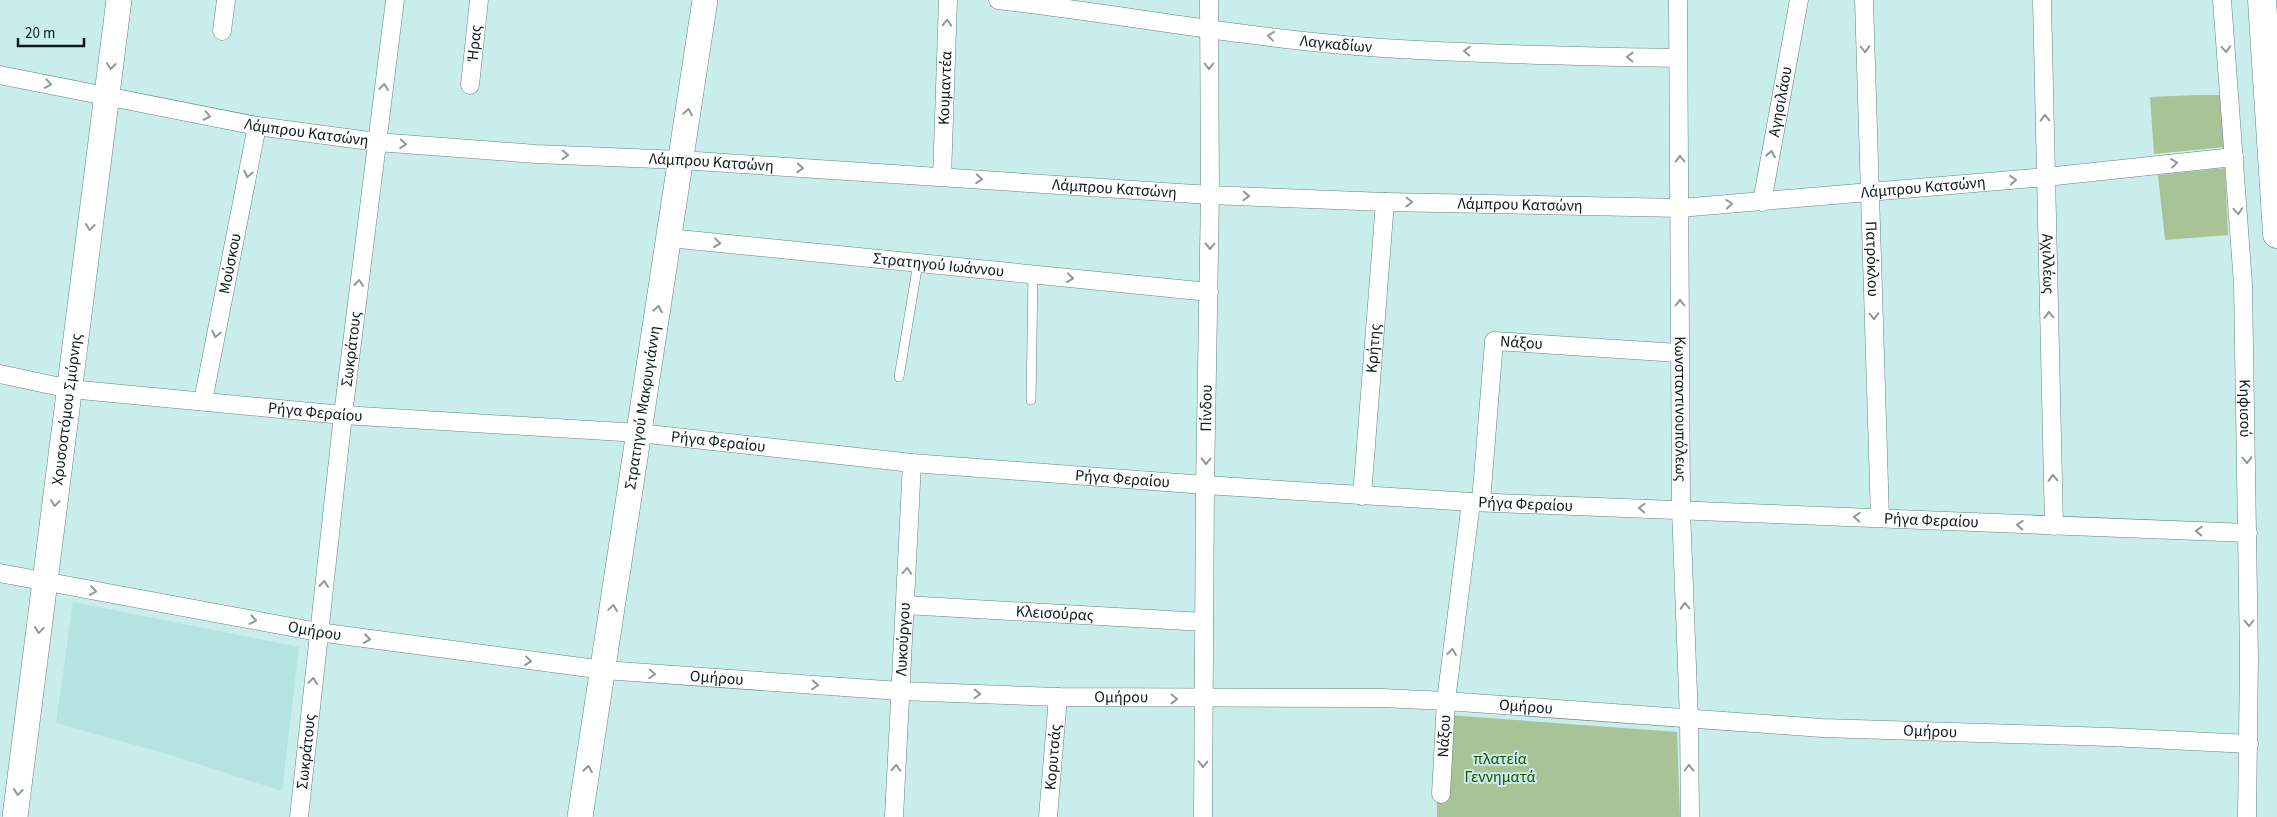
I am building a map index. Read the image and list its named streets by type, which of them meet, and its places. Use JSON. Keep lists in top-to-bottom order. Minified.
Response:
{"streets":{"main road":["Χρυσοστόμου Σμύρνης","Στρατηγού Μακρυγιάννη"],"street":["Ήρας","Λαγκαδίων","Κουμαντέα","Αγησιλάου","Λάμπρου Κατσώνη","Πατρόκλου","Αχιλλέως","Μούσκου","Στρατηγού Ιωάννου","Νάξου","Σωκράτους","Κρήτης","Πίνδου","Κηφισού","Κωνσταντινουπόλεως","Ρήγα Φεραίου","Κλεισούρας","Ομήρου","Λυκούργου","Κορυτσάς"]},"crossings":[["Λαγκαδίων","Πίνδου"],["Λαγκαδίων","Κωνσταντινουπόλεως"],["Κουμαντέα","Λάμπρου Κατσώνη"],["Αγησιλάου","Λάμπρου Κατσώνη"],["Λάμπρου Κατσώνη","Πατρόκλου"],["Λάμπρου Κατσώνη","Αχιλλέως"],["Λάμπρου Κατσώνη","Μούσκου"],["Λάμπρου Κατσώνη","Σωκράτους"],["Λάμπρου Κατσώνη","Κρήτης"],["Λάμπρου Κατσώνη","Χρυσοστόμου Σμύρνης"],["Λάμπρου Κατσώνη","Πίνδου"],["Λάμπρου Κατσώνη","Κηφισού"],["Λάμπρου Κατσώνη","Στρατηγού Μακρυγιάννη"],["Λάμπρου Κατσώνη","Κωνσταντινουπόλεως"],["Πατρόκλου","Ρήγα Φεραίου"],["Αχιλλέως","Ρήγα Φεραίου"],["Μούσκου","Ρήγα Φεραίου"],["Στρατηγού Ιωάννου","Πίνδου"],["Στρατηγού Ιωάννου","Στρατηγού Μακρυγιάννη"],["Νάξου","Κωνσταντινουπόλεως"],["Νάξου","Ρήγα Φεραίου"],["Νάξου","Ομήρου"],["Σωκράτους","Ρήγα Φεραίου"],["Σωκράτους","Ομήρου"],["Κρήτης","Ρήγα Φεραίου"],["Χρυσοστόμου Σμύρνης","Ρήγα Φεραίου"],["Χρυσοστόμου Σμύρνης","Ομήρου"],["Πίνδου","Ρήγα Φεραίου"],["Πίνδου","Κλεισούρας"],["Πίνδου","Ομήρου"],["Κηφισού","Ρήγα Φεραίου"],["Κηφισού","Ομήρου"],["Στρατηγού Μακρυγιάννη","Ρήγα Φεραίου"],["Στρατηγού Μακρυγιάννη","Ομήρου"],["Κωνσταντινουπόλεως","Ρήγα Φεραίου"],["Κωνσταντινουπόλεως","Ομήρου"],["Ρήγα Φεραίου","Λυκούργου"],["Κλεισούρας","Λυκούργου"],["Ομήρου","Λυκούργου"],["Ομήρου","Κορυτσάς"]],"one_way":["Λαγκαδίων","Κουμαντέα","Αγησιλάου","Λάμπρου Κατσώνη","Πατρόκλου","Αχιλλέως","Μούσκου","Στρατηγού Ιωάννου","Σωκράτους","Χρυσοστόμου Σμύρνης","Πίνδου","Κηφισού","Στρατηγού Μακρυγιάννη","Κωνσταντινουπόλεως","Ομήρου","Λυκούργου"],"parks":["πλατεία Γεννηματά"],"scale_bar":"20 m"}
